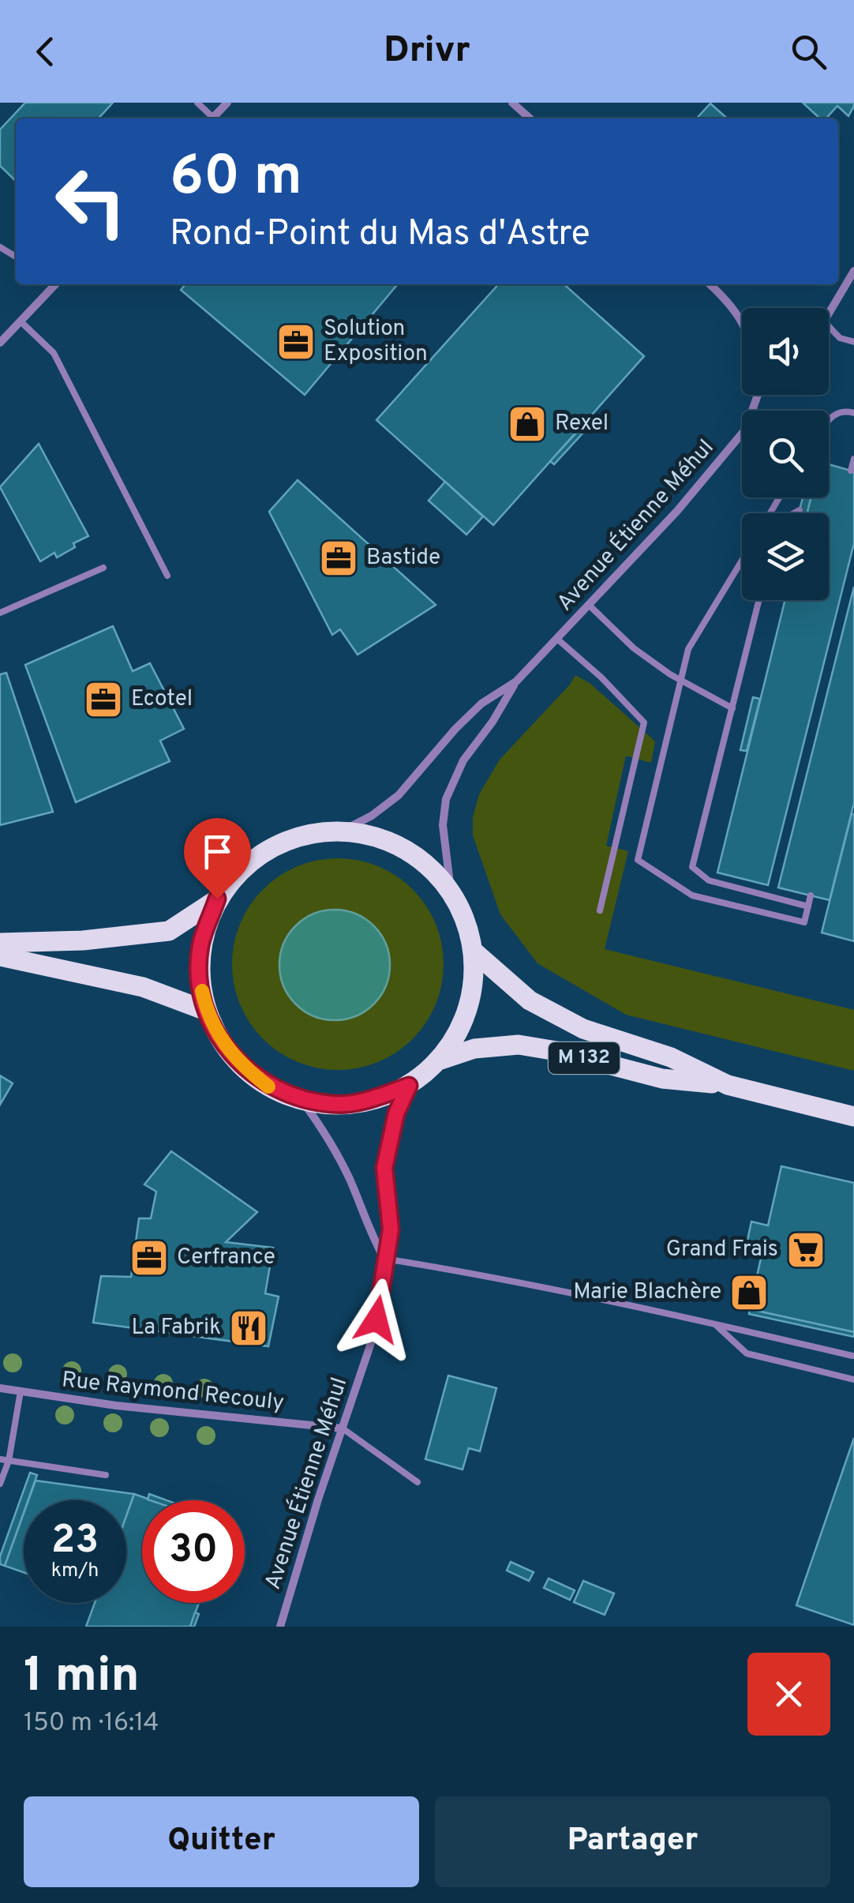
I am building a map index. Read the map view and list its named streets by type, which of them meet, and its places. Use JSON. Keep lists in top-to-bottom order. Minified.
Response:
{"streets":{"main road":["M 132"],"street":["Avenue Étienne Méhul","Rue Raymond Recouly"]},"crossings":[["Avenue Étienne Méhul","M 132"],["Avenue Étienne Méhul","Rue Raymond Recouly"]],"places":{"office":["Solution Exposition","Bastide","Ecotel","Cerfrance"],"shop":["Rexel","Marie Blachère"],"supermarket":["Grand Frais"],"restaurant":["La Fabrik"]},"page":{"header":"Drivr","turn":["60 m","Rond-Point du Mas d'Astre"],"speed":"23 km/h","limit":"30","heading":["1 min","150 m · 16:14"],"buttons":["Quitter","Partager"]}}
